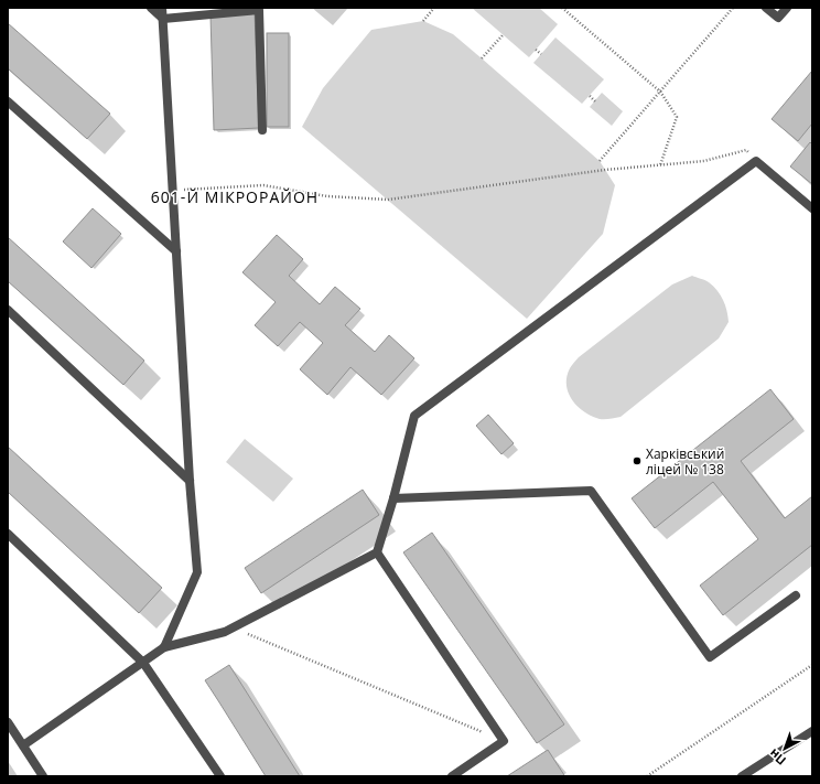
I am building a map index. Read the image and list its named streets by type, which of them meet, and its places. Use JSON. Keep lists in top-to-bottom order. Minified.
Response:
{"districts":["601-Й МІКРОРАЙОН"],"places":["Харківський ліцей № 138"],"north":"bottom left"}
